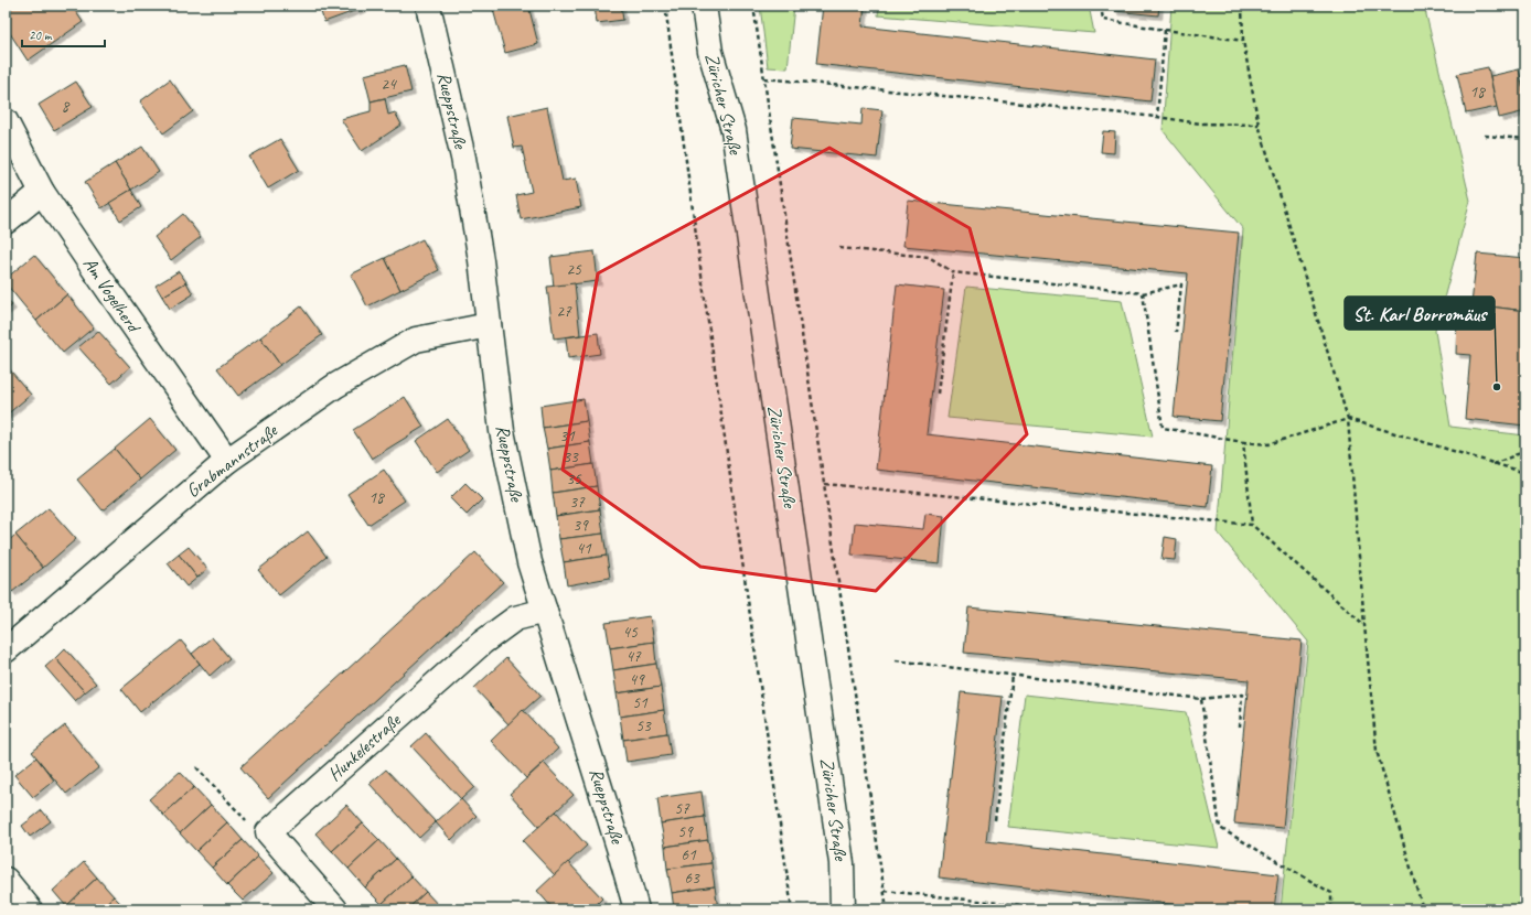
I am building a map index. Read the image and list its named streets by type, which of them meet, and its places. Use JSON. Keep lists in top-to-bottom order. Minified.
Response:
{"streets":{"street":["Züricher Straße","Rueppstraße","Am Vogelherd","Grabmannstraße","Hunkelestraße"]},"crossings":[["Rueppstraße","Grabmannstraße"],["Rueppstraße","Hunkelestraße"],["Am Vogelherd","Grabmannstraße"]],"places":["St. Karl Borromäus"],"house_numbers":["24","18","8","25","27","31","33","35","18","37","39","41","45","47","49","51","53","57","59","61","63"],"scale_bar":"20 m"}
